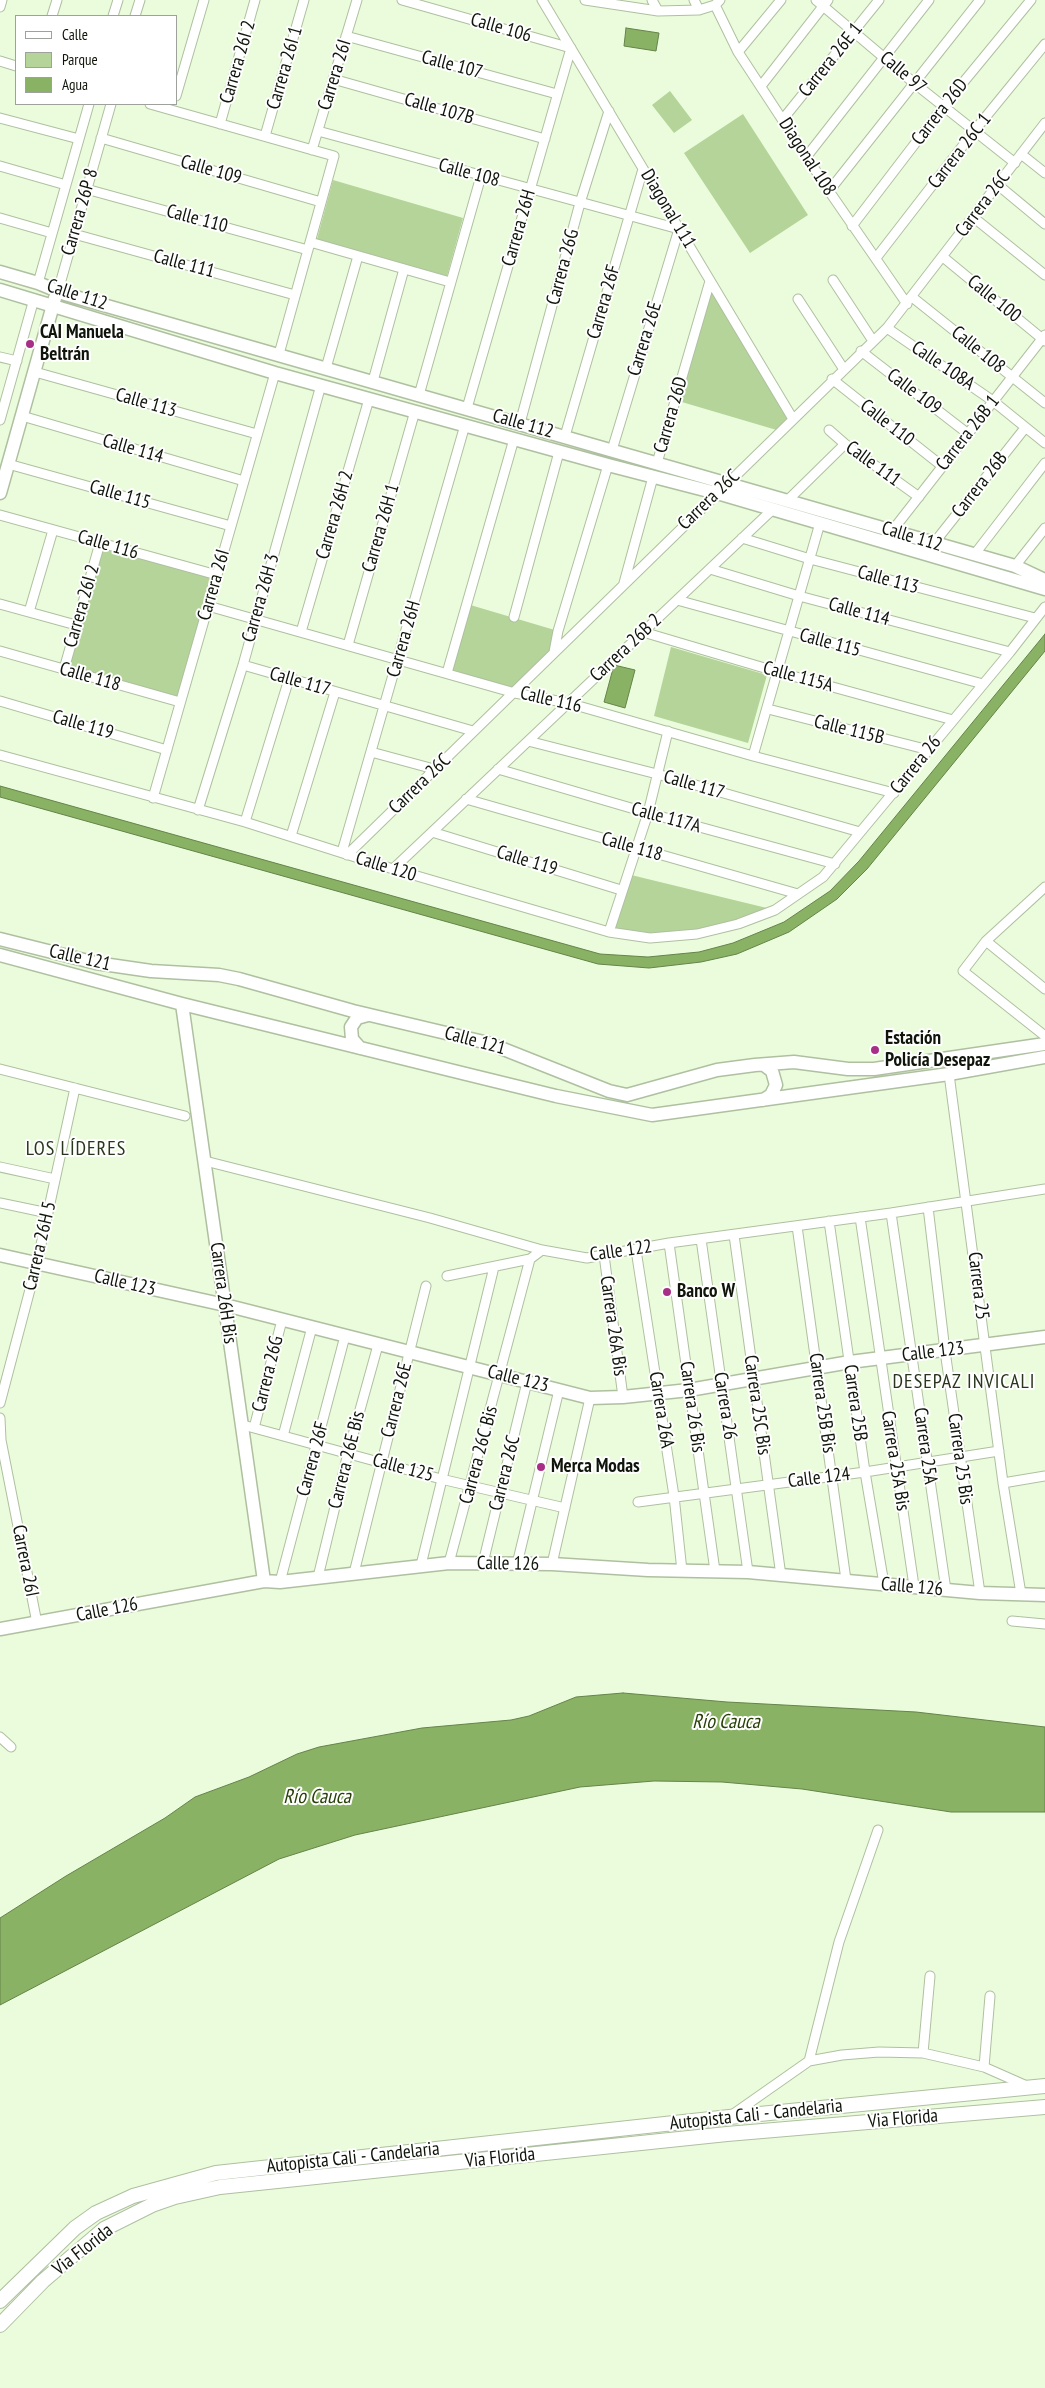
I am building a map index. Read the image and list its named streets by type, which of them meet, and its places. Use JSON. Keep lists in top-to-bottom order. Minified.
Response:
{"streets":{"main road":["Autopista Cali - Candelaria","Via Florida"],"street":["Calle 106","Carrera 26E 1","Carrera 26I 2","Calle 107","Carrera 26I 1","Calle 97","Carrera 26I","Calle 107B","Carrera 26D","Carrera 26C 1","Diagonal 108","Calle 109","Calle 108","Carrera 26C","Diagonal 111","Carrera 26P 8","Calle 110","Carrera 26H","Calle 111","Carrera 26G","Calle 112","Calle 100","Carrera 26F","Carrera 26E","Calle 108A","Calle 113","Carrera 26B 1","Calle 114","Carrera 26B","Calle 115","Carrera 26H 2","Carrera 26H 1","Calle 116","Carrera 26H 3","Carrera 26B 2","Calle 118","Calle 115A","Calle 117","Calle 119","Calle 115B","Carrera 26","Calle 117A","Calle 120","Calle 121","Carrera 26H 5","Calle 122","Calle 123","Carrera 25","Carrera 26H Bis","Carrera 26A Bis","Carrera 25B Bis","Carrera 25B","Carrera 25C Bis","Carrera 26 Bis","Carrera 26A","Carrera 25A","Carrera 26C Bis","Carrera 25 Bis","Carrera 26E Bis","Carrera 25A Bis","Calle 125","Calle 124","Calle 126"]},"crossings":[["Calle 106","Diagonal 111"],["Calle 106","Carrera 26H"],["Carrera 26E 1","Calle 97"],["Carrera 26E 1","Diagonal 108"],["Carrera 26I 2","Calle 116"],["Carrera 26I 2","Calle 118"],["Calle 107","Carrera 26I"],["Calle 107","Carrera 26H"],["Calle 97","Carrera 26D"],["Calle 97","Carrera 26C 1"],["Calle 97","Carrera 26C"],["Carrera 26I","Calle 107B"],["Carrera 26I","Calle 108"],["Carrera 26I","Calle 112"],["Carrera 26I","Calle 113"],["Carrera 26I","Calle 114"],["Carrera 26I","Calle 115"],["Carrera 26I","Calle 116"],["Carrera 26I","Calle 118"],["Carrera 26I","Calle 119"],["Carrera 26I","Calle 120"],["Carrera 26I","Calle 126"],["Calle 107B","Carrera 26H"],["Carrera 26D","Diagonal 108"],["Carrera 26D","Carrera 26C"],["Carrera 26D","Diagonal 111"],["Carrera 26D","Calle 112"],["Carrera 26C 1","Diagonal 108"],["Diagonal 108","Calle 108"],["Diagonal 108","Carrera 26C"],["Calle 109","Carrera 26C"],["Calle 109","Carrera 26P 8"],["Calle 109","Carrera 26B 1"],["Calle 108","Carrera 26C"],["Calle 108","Diagonal 111"],["Calle 108","Carrera 26H"],["Calle 108","Carrera 26G"],["Calle 108","Carrera 26F"],["Calle 108","Carrera 26E"],["Calle 108","Carrera 26B 1"],["Carrera 26C","Diagonal 111"],["Carrera 26C","Calle 110"],["Carrera 26C","Carrera 26H"],["Carrera 26C","Calle 112"],["Carrera 26C","Calle 100"],["Carrera 26C","Calle 108A"],["Carrera 26C","Calle 116"],["Carrera 26C","Calle 117"],["Carrera 26C","Calle 120"],["Carrera 26C","Calle 123"],["Carrera 26C","Calle 125"],["Carrera 26C","Calle 126"],["Diagonal 111","Carrera 26H"],["Diagonal 111","Carrera 26G"],["Diagonal 111","Carrera 26F"],["Diagonal 111","Carrera 26E"],["Carrera 26P 8","Calle 110"],["Carrera 26P 8","Calle 111"],["Carrera 26P 8","Calle 112"],["Carrera 26P 8","Calle 113"],["Carrera 26P 8","Calle 114"],["Carrera 26P 8","Calle 115"],["Calle 110","Carrera 26B 1"],["Carrera 26H","Calle 112"],["Carrera 26H","Calle 116"],["Carrera 26H","Calle 117"],["Carrera 26H","Calle 120"],["Calle 111","Carrera 26B 1"],["Carrera 26G","Calle 112"],["Carrera 26G","Calle 123"],["Carrera 26G","Carrera 26H Bis"],["Carrera 26G","Calle 125"],["Calle 112","Carrera 26F"],["Calle 112","Carrera 26E"],["Calle 112","Carrera 26B 1"],["Calle 112","Carrera 26B"],["Calle 112","Carrera 26H 2"],["Calle 112","Carrera 26H 1"],["Calle 112","Carrera 26H 3"],["Calle 112","Carrera 26B 2"],["Calle 100","Carrera 26B 1"],["Carrera 26F","Calle 123"],["Carrera 26F","Calle 125"],["Carrera 26F","Calle 126"],["Carrera 26E","Calle 123"],["Carrera 26E","Calle 125"],["Carrera 26E","Calle 126"],["Calle 108A","Carrera 26B 1"],["Calle 108A","Carrera 26B"],["Calle 113","Carrera 26B 2"],["Calle 113","Carrera 26"],["Calle 114","Carrera 26B 2"],["Calle 114","Carrera 26"],["Calle 115","Carrera 26B 2"],["Calle 115","Carrera 26"],["Carrera 26H 2","Calle 116"],["Carrera 26H 1","Calle 116"],["Calle 116","Carrera 26H 3"],["Calle 116","Carrera 26B 2"],["Calle 116","Carrera 26"],["Carrera 26H 3","Calle 117"],["Carrera 26H 3","Calle 120"],["Carrera 26B 2","Calle 118"],["Carrera 26B 2","Calle 115A"],["Carrera 26B 2","Calle 117"],["Carrera 26B 2","Calle 119"],["Carrera 26B 2","Calle 117A"],["Carrera 26B 2","Calle 120"],["Calle 118","Carrera 26"],["Calle 115A","Carrera 26"],["Calle 117","Carrera 26"],["Calle 115B","Carrera 26"],["Carrera 26","Calle 117A"],["Carrera 26","Calle 120"],["Carrera 26","Calle 122"],["Carrera 26","Calle 123"],["Carrera 26","Calle 124"],["Carrera 26","Calle 126"],["Calle 121","Carrera 25"],["Calle 121","Carrera 26H Bis"],["Carrera 26H 5","Calle 123"],["Calle 122","Carrera 25"],["Calle 122","Carrera 26H Bis"],["Calle 122","Carrera 26A Bis"],["Calle 122","Carrera 25B Bis"],["Calle 122","Carrera 25B"],["Calle 122","Carrera 25C Bis"],["Calle 122","Carrera 26 Bis"],["Calle 122","Carrera 26A"],["Calle 122","Carrera 25A"],["Calle 122","Carrera 25 Bis"],["Calle 122","Carrera 25A Bis"],["Calle 123","Carrera 25"],["Calle 123","Carrera 26H Bis"],["Calle 123","Carrera 26A Bis"],["Calle 123","Carrera 25B Bis"],["Calle 123","Carrera 25B"],["Calle 123","Carrera 25C Bis"],["Calle 123","Carrera 26 Bis"],["Calle 123","Carrera 26A"],["Calle 123","Carrera 25A"],["Calle 123","Carrera 26C Bis"],["Calle 123","Carrera 25 Bis"],["Calle 123","Carrera 26E Bis"],["Calle 123","Carrera 25A Bis"],["Carrera 25","Calle 124"],["Carrera 25","Calle 126"],["Carrera 26H Bis","Calle 125"],["Carrera 26H Bis","Calle 126"],["Carrera 25B Bis","Calle 124"],["Carrera 25B Bis","Calle 126"],["Carrera 25B","Calle 124"],["Carrera 25B","Calle 126"],["Carrera 25C Bis","Calle 124"],["Carrera 25C Bis","Calle 126"],["Carrera 26 Bis","Calle 124"],["Carrera 26 Bis","Calle 126"],["Carrera 26A","Calle 124"],["Carrera 26A","Calle 126"],["Carrera 25A","Calle 124"],["Carrera 25A","Calle 126"],["Carrera 26C Bis","Calle 125"],["Carrera 26C Bis","Calle 126"],["Carrera 25 Bis","Calle 124"],["Carrera 25 Bis","Calle 126"],["Carrera 26E Bis","Calle 125"],["Carrera 26E Bis","Calle 126"],["Carrera 25A Bis","Calle 124"],["Carrera 25A Bis","Calle 126"]],"districts":["LOS LÍDERES","DESEPAZ INVICALI"],"water":["Río Cauca"],"places":["CAI Manuela Beltrán","Estación Policía Desepaz","Banco W","Merca Modas"],"legend":["Calle","Parque","Agua"]}
